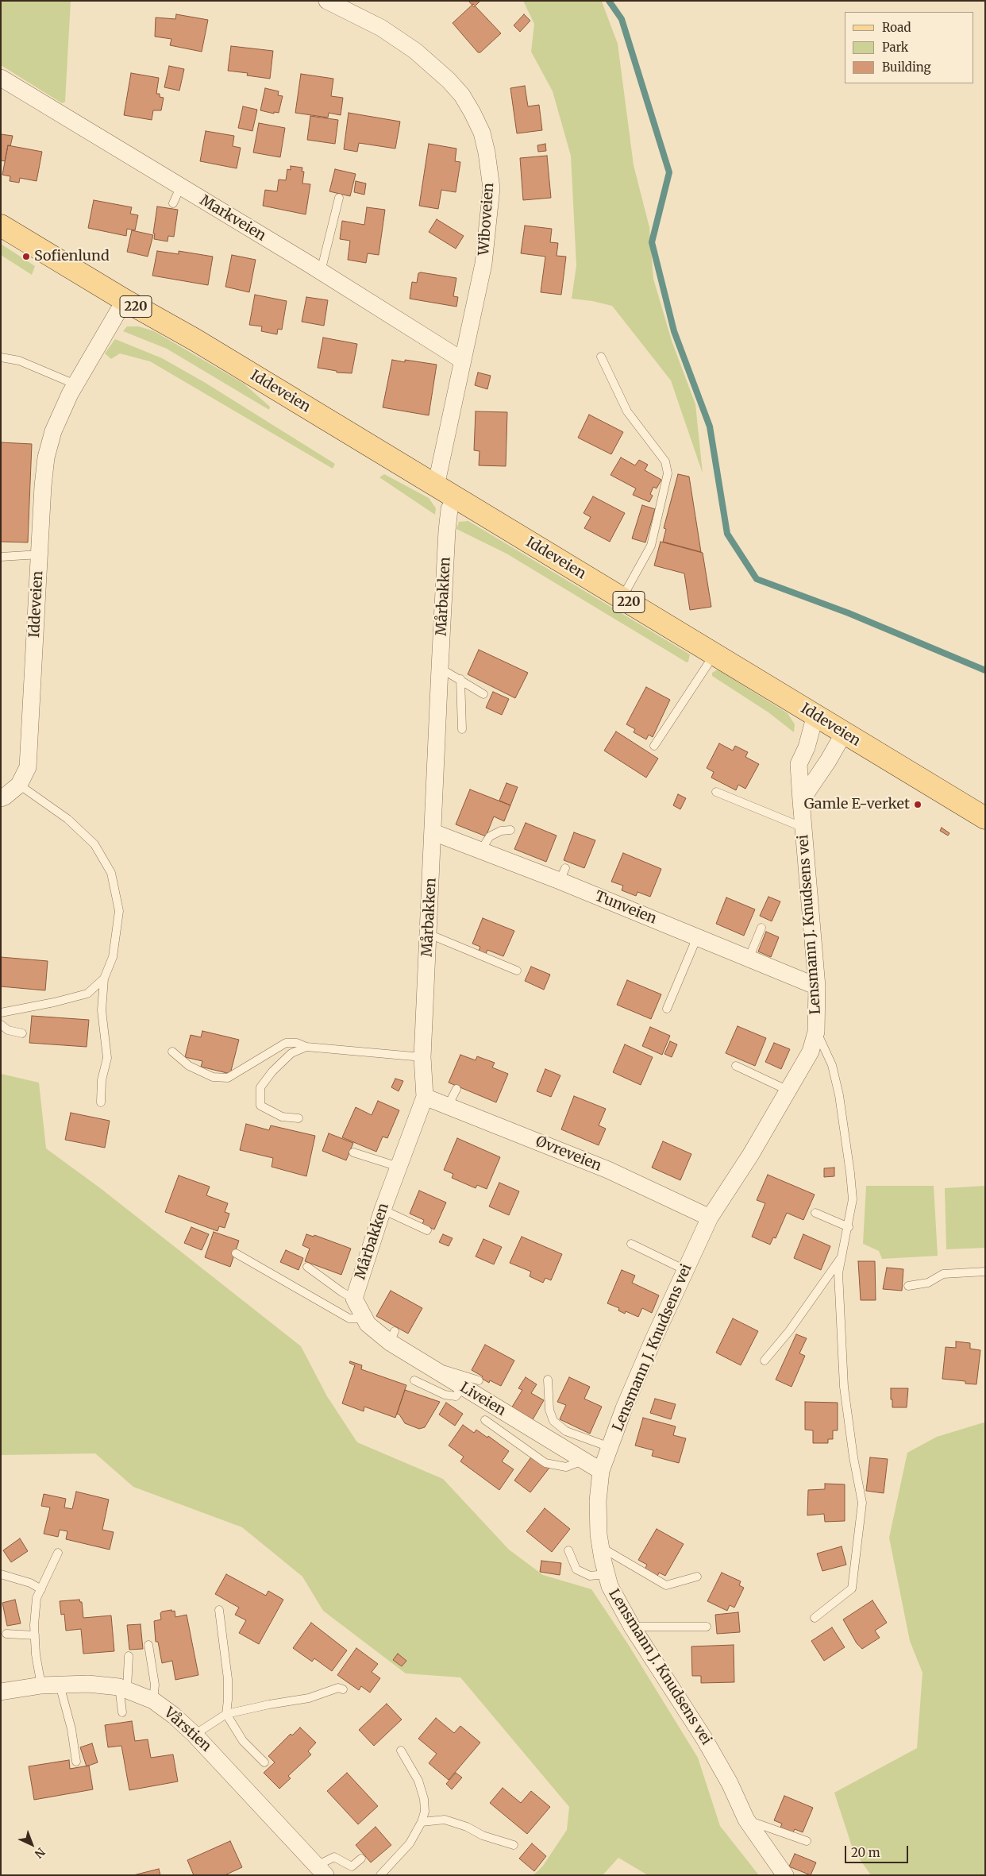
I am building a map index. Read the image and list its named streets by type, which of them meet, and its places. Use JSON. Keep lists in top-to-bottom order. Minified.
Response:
{"streets":{"main road":["220","Iddeveien"],"street":["Markveien","Wiboveien","Mårbakken","Tunveien","Lensmann J. Knudsens vei","Øvreveien","Liveien","Vårstien"]},"crossings":[["Markveien","Wiboveien"],["Wiboveien","Iddeveien"],["Iddeveien","Mårbakken"],["Iddeveien","Lensmann J. Knudsens vei"],["Mårbakken","Tunveien"],["Mårbakken","Øvreveien"],["Mårbakken","Liveien"],["Tunveien","Lensmann J. Knudsens vei"],["Lensmann J. Knudsens vei","Øvreveien"],["Lensmann J. Knudsens vei","Liveien"]],"places":["Sofienlund","Gamle E-verket"],"legend":["Road","Park","Building"],"scale_bar":"20 m","north":"bottom right"}
